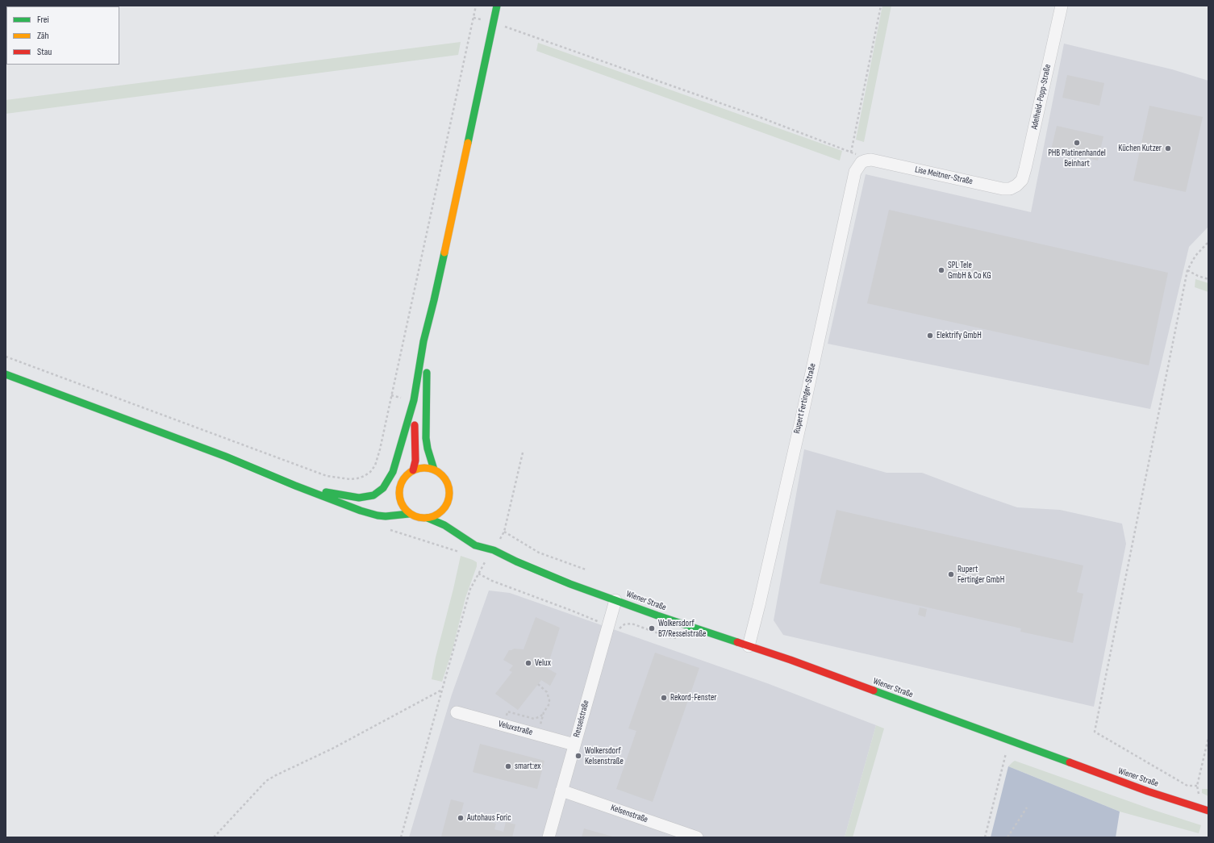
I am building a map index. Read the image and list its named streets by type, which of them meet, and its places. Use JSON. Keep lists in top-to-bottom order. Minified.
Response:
{"streets":{"main road":["Wiener Straße"],"street":["Adelheid-Popp-Straße","Lise Meitner-Straße","Rupert Fertinger-Straße","Resselstraße","Veluxstraße","Kelsenstraße"]},"crossings":[["Adelheid-Popp-Straße","Lise Meitner-Straße"],["Lise Meitner-Straße","Rupert Fertinger-Straße"],["Rupert Fertinger-Straße","Wiener Straße"],["Wiener Straße","Resselstraße"],["Resselstraße","Veluxstraße"],["Resselstraße","Kelsenstraße"]],"places":["PHB Platinenhandel Beinhart","Küchen Kutzer","SPL Tele GmbH & Co KG","Elektrify GmbH","Rupert Fertinger GmbH","Wolkersdorf B7/Resselstraße","Velux","Rekord-Fenster","Wolkersdorf Kelsenstraße","smart:ex","Autohaus Foric"],"legend":["Frei","Zäh","Stau"]}
